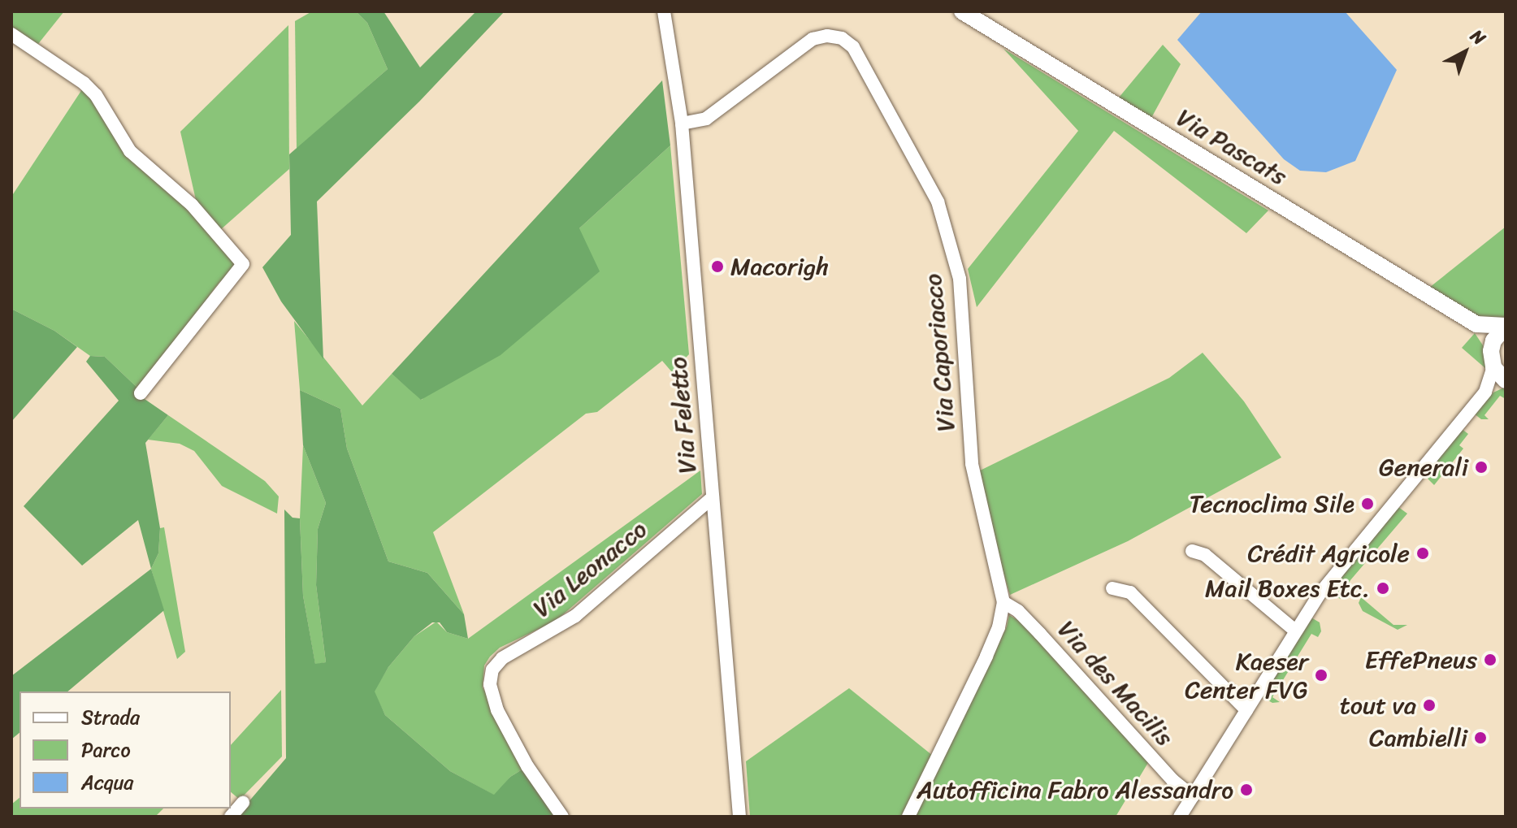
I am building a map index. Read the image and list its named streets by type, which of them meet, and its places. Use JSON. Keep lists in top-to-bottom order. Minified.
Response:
{"streets":{"main road":["Via Pascats"],"street":["Via Caporiacco","Via Feletto","Via Leonacco","Via des Macilis"]},"crossings":[["Via Caporiacco","Via Feletto"],["Via Caporiacco","Via des Macilis"],["Via Feletto","Via Leonacco"]],"places":["Macorigh","Generali","Tecnoclima Sile","Crédit Agricole","Mail Boxes Etc.","EffePneus","Kaeser Center FVG","tout va","Cambielli","Autofficina Fabro Alessandro"],"legend":["Strada","Parco","Acqua"],"north":"top right"}
